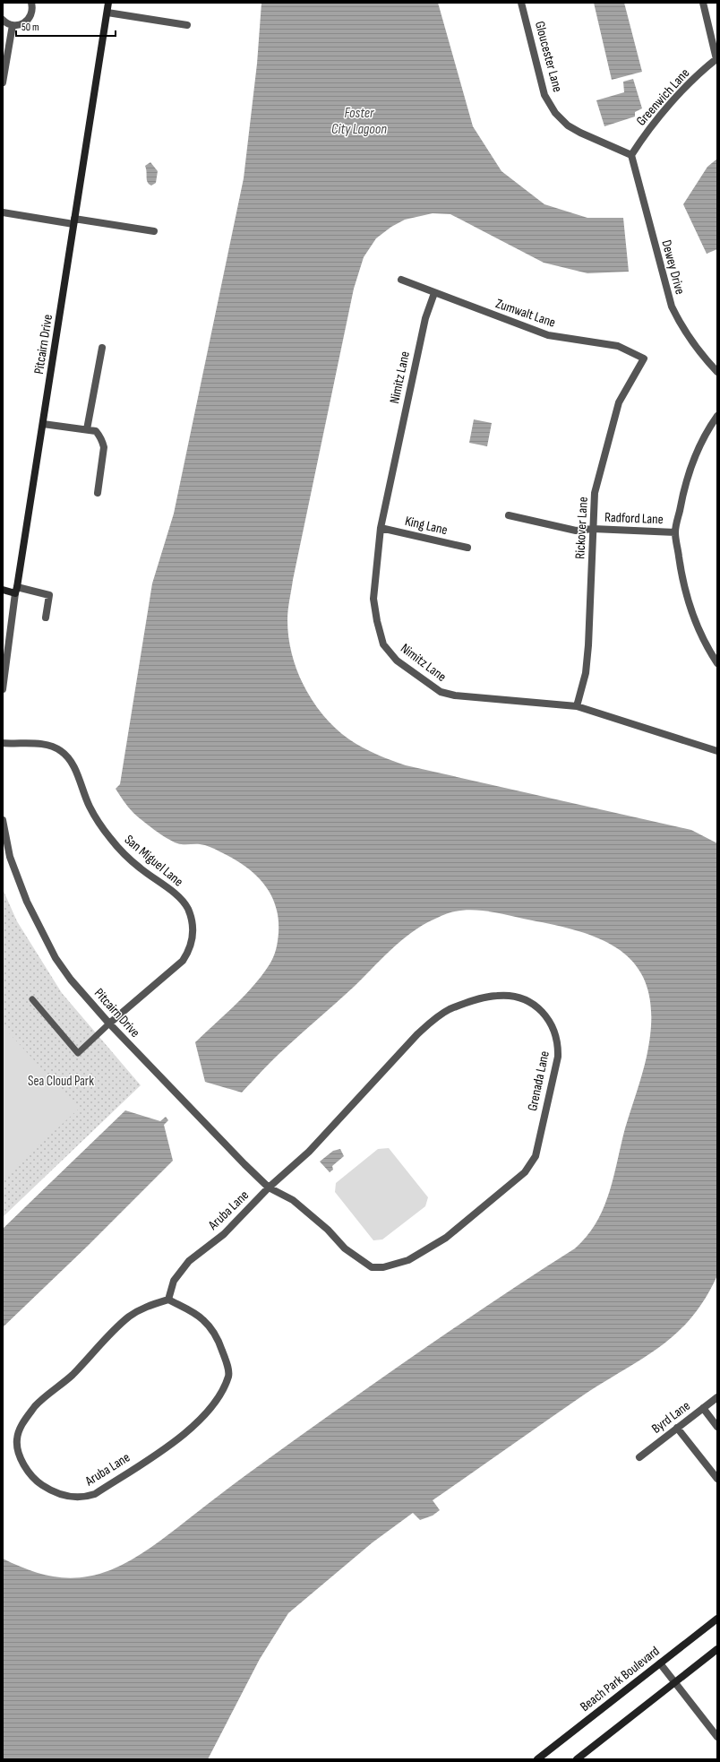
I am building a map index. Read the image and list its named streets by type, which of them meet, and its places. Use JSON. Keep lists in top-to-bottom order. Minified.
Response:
{"streets":{"street":["Gloucester Lane","Greenwich Lane","Dewey Drive","Zumwalt Lane","Pitcairn Drive","Nimitz Lane","Radford Lane","King Lane","Rickover Lane","San Miguel Lane","Grenada Lane","Aruba Lane","Byrd Lane","Beach Park Boulevard"]},"crossings":[["Gloucester Lane","Greenwich Lane"],["Gloucester Lane","Dewey Drive"],["Greenwich Lane","Dewey Drive"],["Zumwalt Lane","Nimitz Lane"],["Zumwalt Lane","Rickover Lane"],["Pitcairn Drive","San Miguel Lane"],["Pitcairn Drive","Grenada Lane"],["Pitcairn Drive","Aruba Lane"],["Nimitz Lane","King Lane"],["Nimitz Lane","Rickover Lane"],["Radford Lane","Rickover Lane"],["Grenada Lane","Aruba Lane"]],"water":["Foster City Lagoon"],"parks":["Sea Cloud Park"],"scale_bar":"50 m"}
